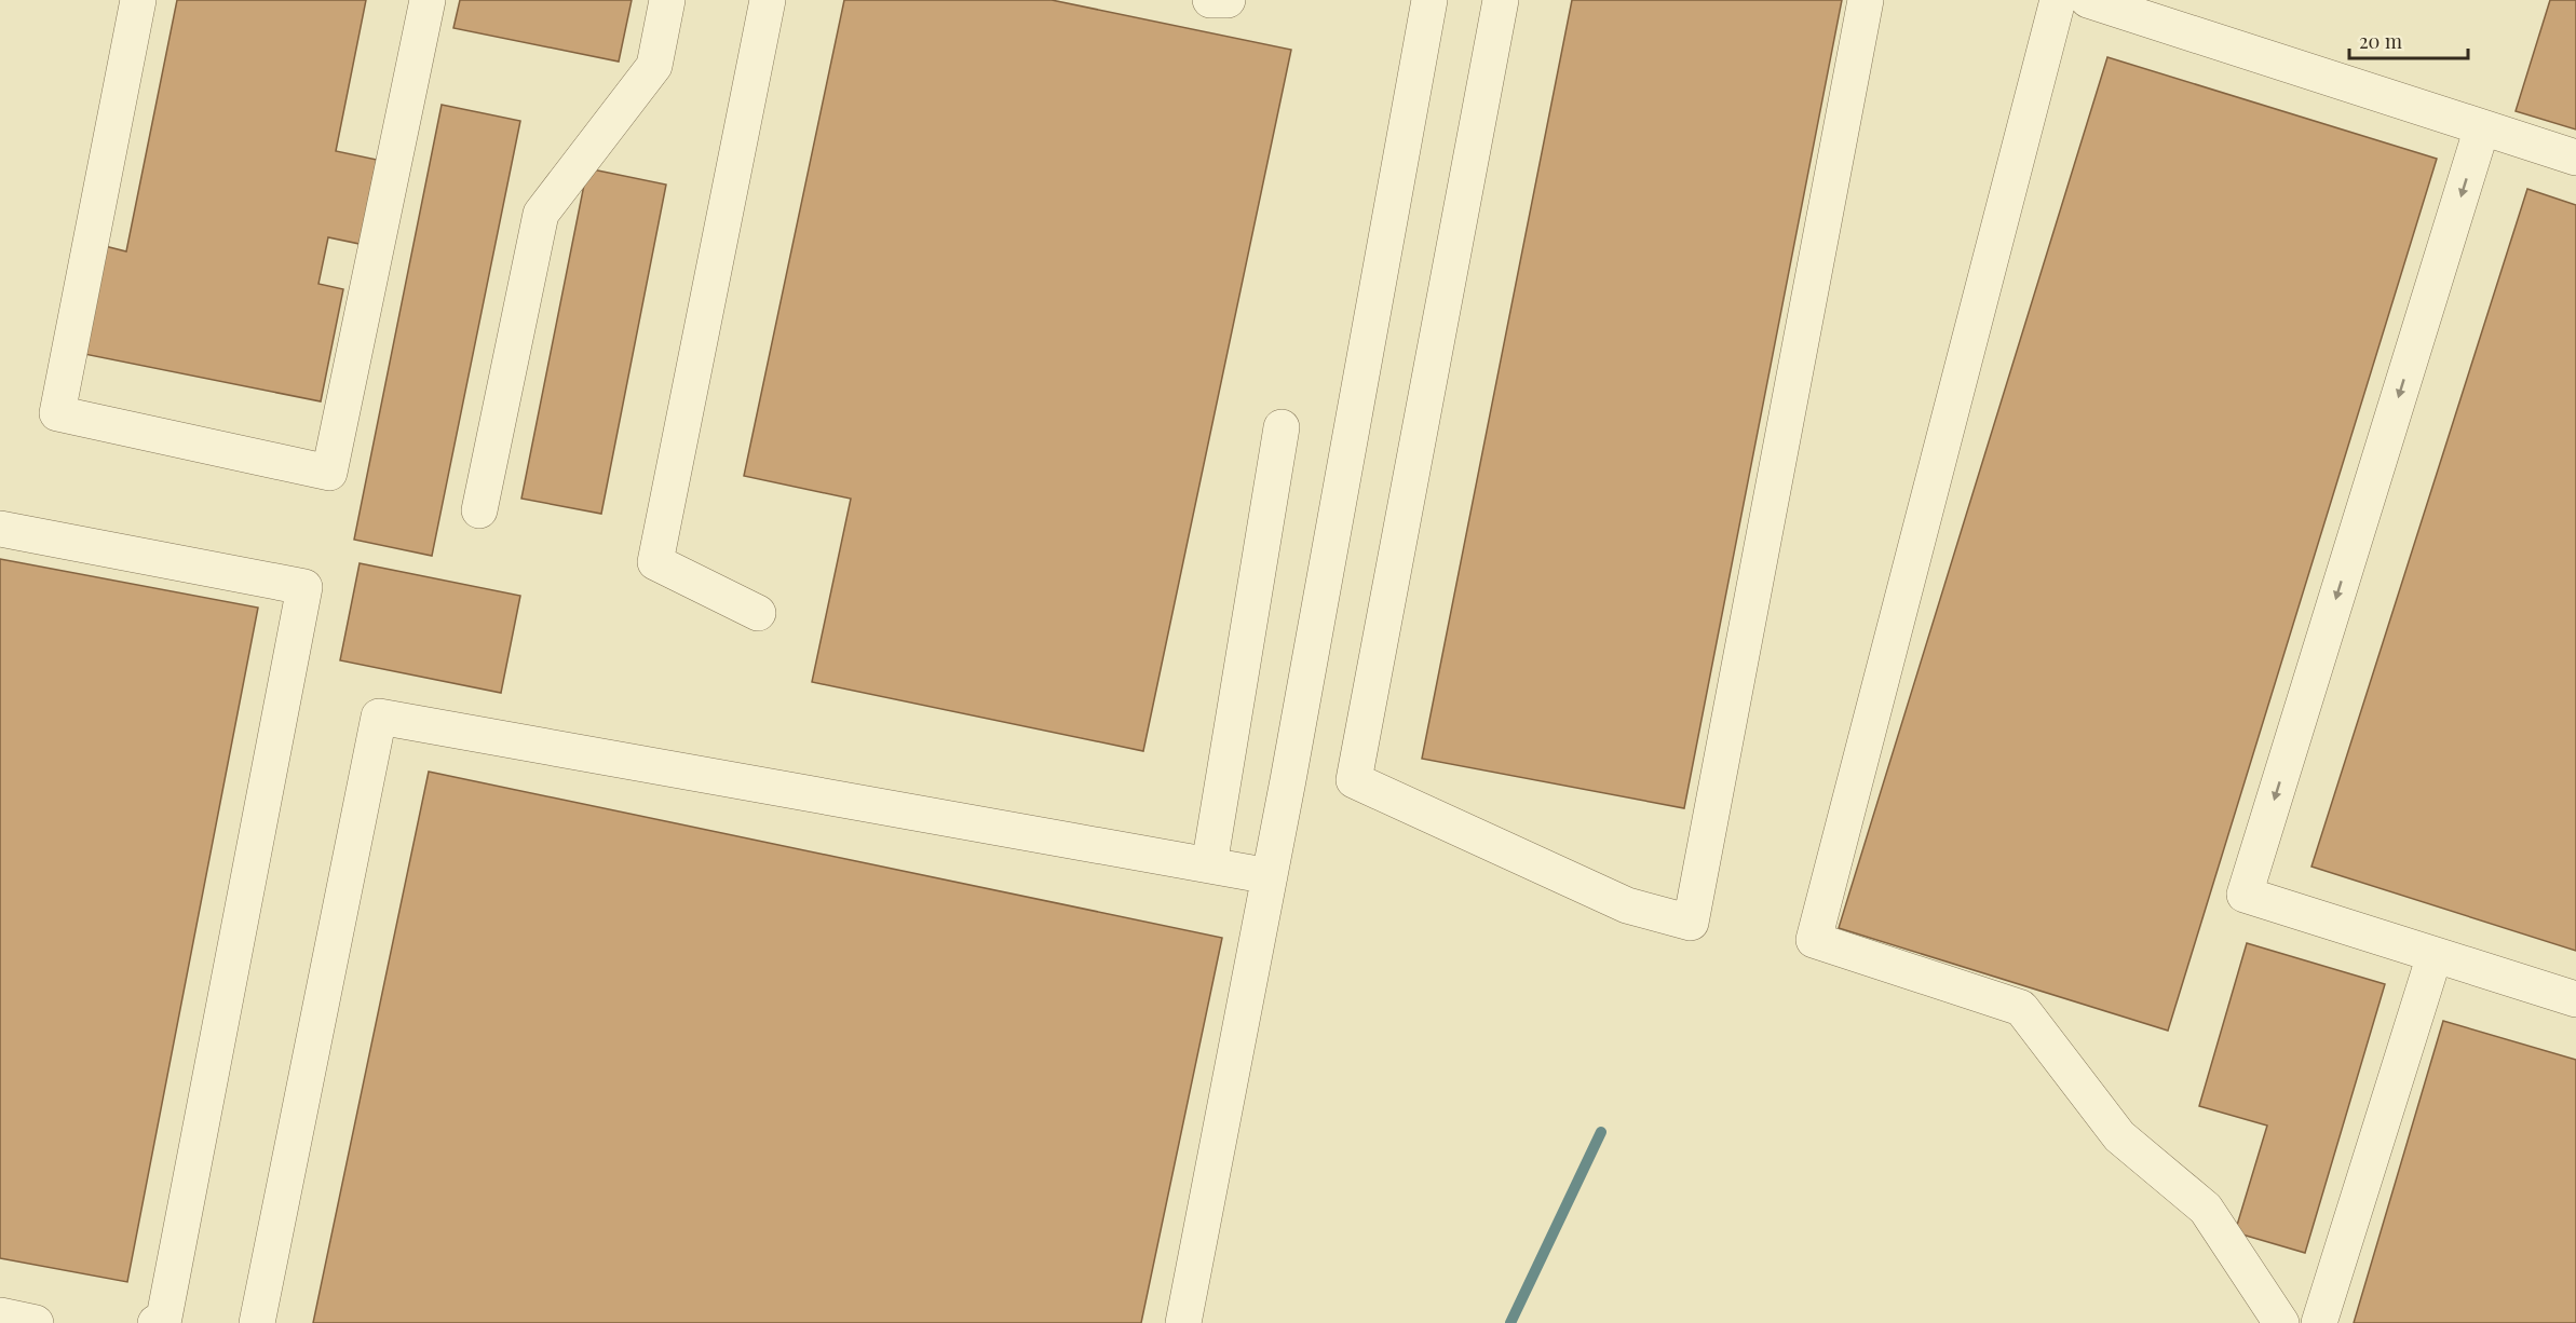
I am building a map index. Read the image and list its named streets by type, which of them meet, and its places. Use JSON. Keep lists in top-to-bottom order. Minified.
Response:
{"scale_bar":"20 m"}
